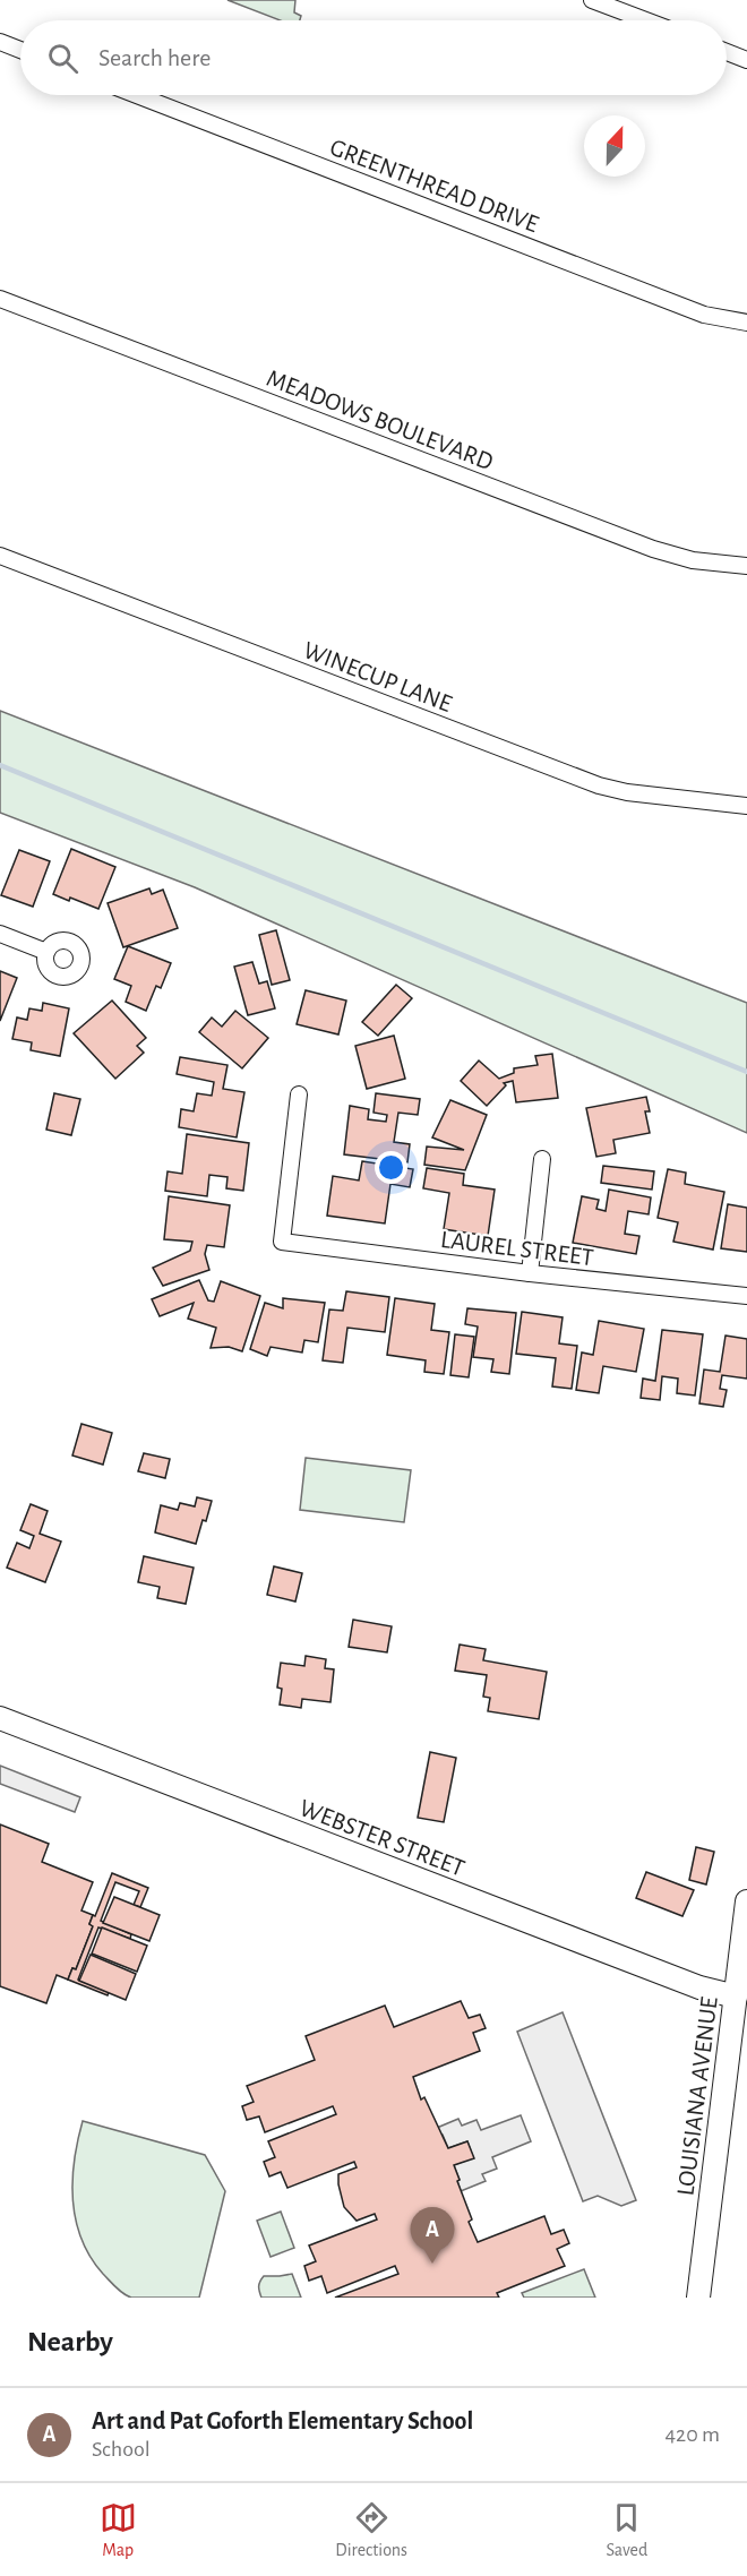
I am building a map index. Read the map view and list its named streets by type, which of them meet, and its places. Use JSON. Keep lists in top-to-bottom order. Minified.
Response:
{"streets":{"street":["GREENTHREAD DRIVE","MEADOWS BOULEVARD","WINECUP LANE","LAUREL STREET","WEBSTER STREET","LOUISIANA AVENUE"]},"crossings":[["WEBSTER STREET","LOUISIANA AVENUE"]],"north":"top","page":{"search":"Search here","pins":"A","heading":"Nearby","list":[{"mark":"A","name":"Art and Pat Goforth Elementary School","note":"School","value":"420 m"}],"nav":["Map","Directions","Saved"]}}
